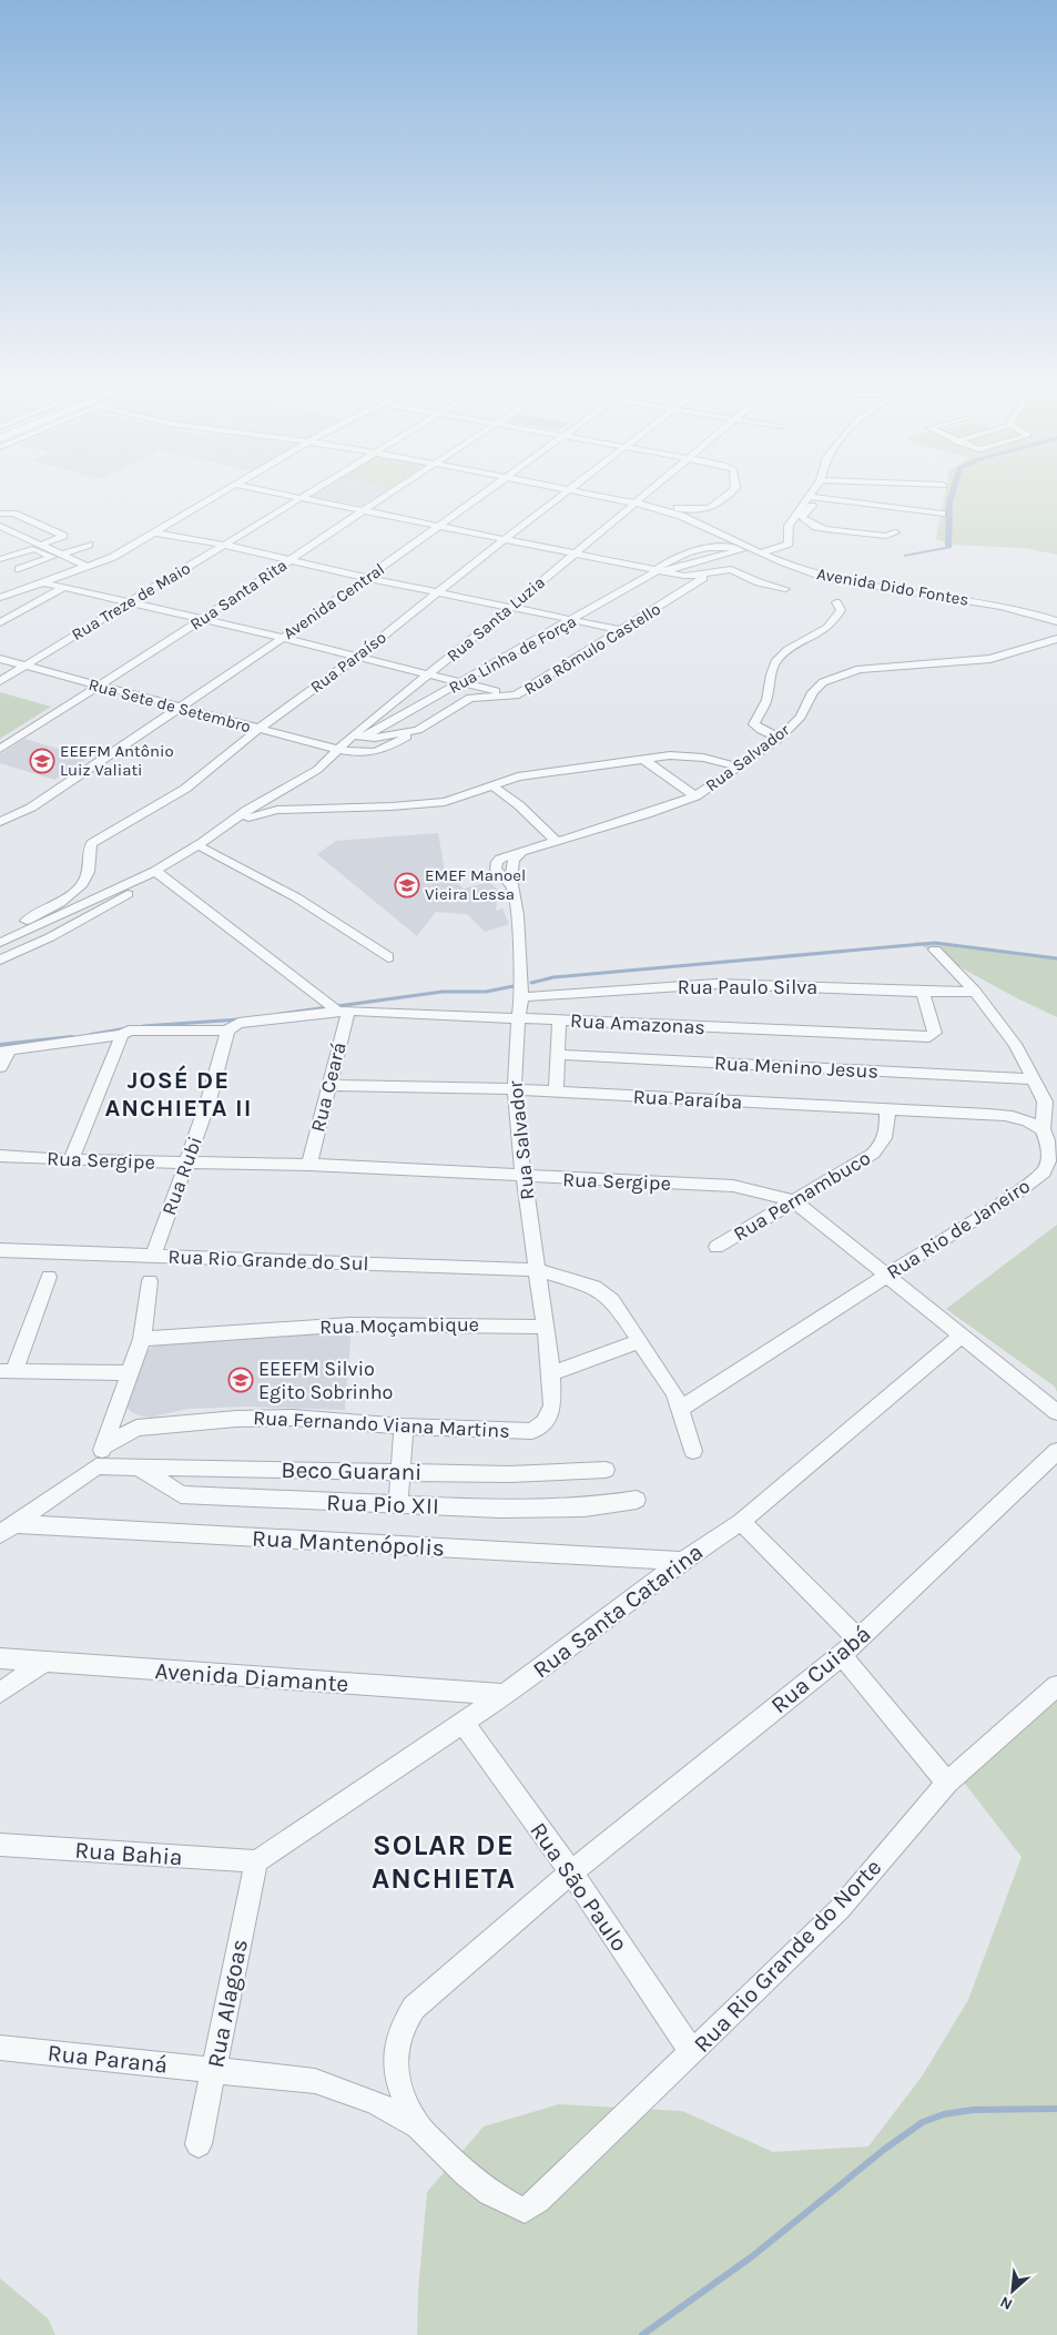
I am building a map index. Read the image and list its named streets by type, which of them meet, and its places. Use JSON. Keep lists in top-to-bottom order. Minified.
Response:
{"streets":{"street":["Avenida Dido Fontes","Rua Santa Rita","Rua Treze de Maio","Avenida Central","Rua Santa Luzia","Rua Rômulo Castello","Rua Linha de Força","Rua Paraíso","Rua Sete de Setembro","Rua Salvador","Rua Paulo Silva","Rua Amazonas","Rua Menino Jesus","Rua Ceará","Rua Paraíba","Rua Sergipe","Rua Rubi","Rua Pernambuco","Rua Rio de Janeiro","Rua Rio Grande do Sul","Rua Moçambique","Rua Fernando Viana Martins","Beco Guarani","Rua Pio XII","Rua Mantenópolis","Rua Santa Catarina","Rua Cuiabá","Avenida Diamante","Rua Bahia","Rua São Paulo","Rua Rio Grande do Norte","Rua Alagoas","Rua Paraná"]},"crossings":[["Avenida Dido Fontes","Rua Santa Luzia"],["Avenida Dido Fontes","Rua Linha de Força"],["Rua Santa Rita","Rua Sete de Setembro"],["Rua Treze de Maio","Rua Sete de Setembro"],["Avenida Central","Rua Sete de Setembro"],["Rua Santa Luzia","Rua Rômulo Castello"],["Rua Santa Luzia","Rua Linha de Força"],["Rua Santa Luzia","Rua Sete de Setembro"],["Rua Rômulo Castello","Rua Linha de Força"],["Rua Rômulo Castello","Rua Sete de Setembro"],["Rua Paraíso","Rua Sete de Setembro"],["Rua Salvador","Rua Paulo Silva"],["Rua Salvador","Rua Amazonas"],["Rua Salvador","Rua Paraíba"],["Rua Salvador","Rua Sergipe"],["Rua Salvador","Rua Rio Grande do Sul"],["Rua Salvador","Rua Moçambique"],["Rua Paulo Silva","Rua Amazonas"],["Rua Paulo Silva","Rua Rio de Janeiro"],["Rua Amazonas","Rua Ceará"],["Rua Amazonas","Rua Rubi"],["Rua Menino Jesus","Rua Rio de Janeiro"],["Rua Ceará","Rua Paraíba"],["Rua Ceará","Rua Sergipe"],["Rua Paraíba","Rua Pernambuco"],["Rua Paraíba","Rua Rio de Janeiro"],["Rua Sergipe","Rua Rubi"],["Rua Sergipe","Rua Pernambuco"],["Rua Sergipe","Rua Rio de Janeiro"],["Rua Sergipe","Rua Santa Catarina"],["Rua Rubi","Rua Rio Grande do Sul"],["Rua Rio de Janeiro","Rua Rio Grande do Sul"],["Beco Guarani","Rua Pio XII"],["Rua Mantenópolis","Rua Santa Catarina"],["Rua Santa Catarina","Avenida Diamante"],["Rua Santa Catarina","Rua Bahia"],["Rua Santa Catarina","Rua São Paulo"],["Rua Santa Catarina","Rua Alagoas"],["Rua Cuiabá","Rua São Paulo"],["Rua Cuiabá","Rua Rio Grande do Norte"],["Rua Cuiabá","Rua Paraná"],["Rua Bahia","Rua Alagoas"],["Rua São Paulo","Rua Rio Grande do Norte"],["Rua Rio Grande do Norte","Rua Paraná"],["Rua Alagoas","Rua Paraná"]],"districts":["JOSÉ DE ANCHIETA II","SOLAR DE ANCHIETA"],"places":{"school or university":["EEEFM Antônio Luiz Valiati","EMEF Manoel Vieira Lessa","EEEFM Silvio Egito Sobrinho"]},"north":"bottom left"}
